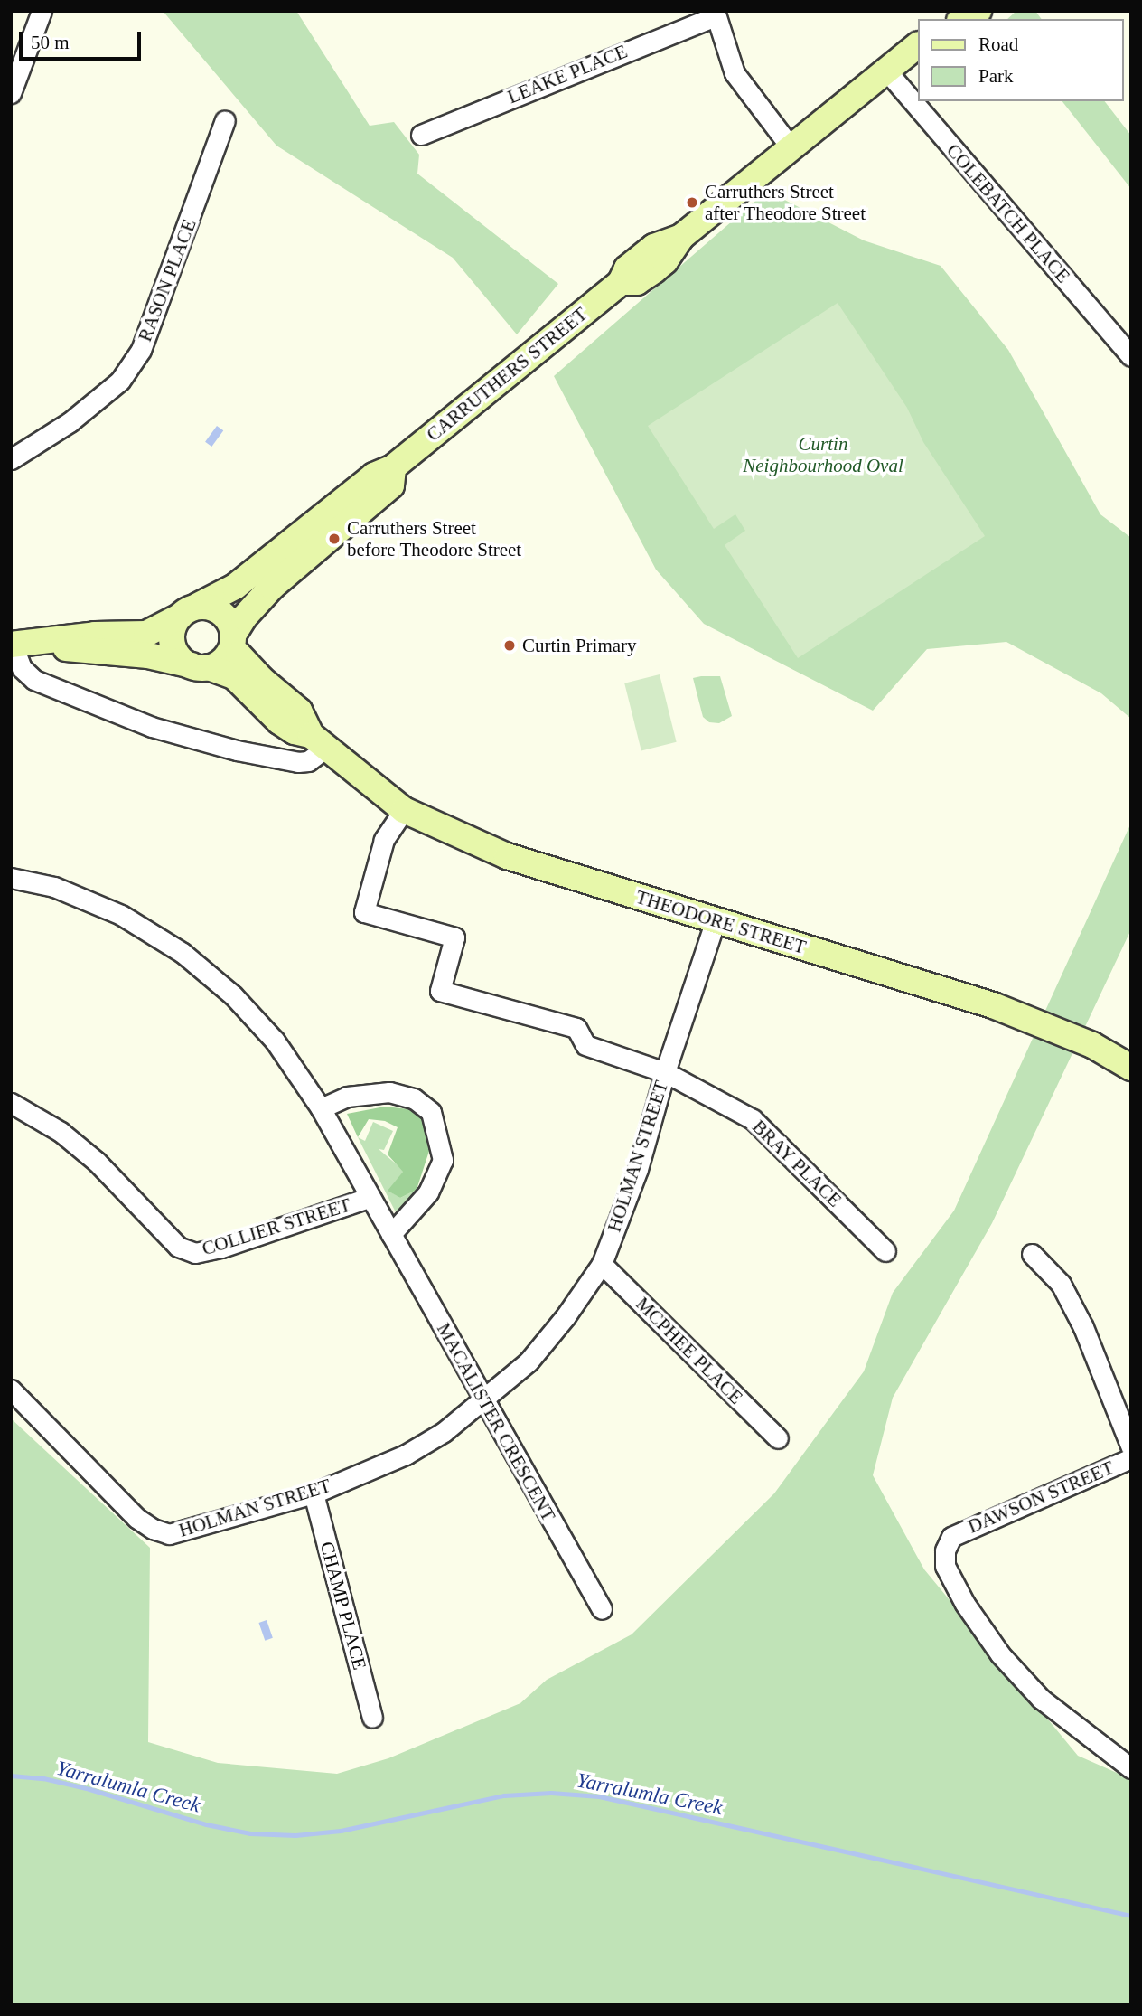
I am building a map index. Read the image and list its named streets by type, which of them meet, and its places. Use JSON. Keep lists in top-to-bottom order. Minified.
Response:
{"streets":{"main road":["CARRUTHERS STREET","THEODORE STREET"],"street":["LEAKE PLACE","COLEBATCH PLACE","RASON PLACE","HOLMAN STREET","BRAY PLACE","COLLIER STREET","MCPHEE PLACE","MACALISTER CRESCENT","DAWSON STREET","CHAMP PLACE"]},"crossings":[["COLEBATCH PLACE","CARRUTHERS STREET"],["CARRUTHERS STREET","THEODORE STREET"],["THEODORE STREET","HOLMAN STREET"],["THEODORE STREET","BRAY PLACE"],["HOLMAN STREET","BRAY PLACE"],["HOLMAN STREET","MCPHEE PLACE"],["HOLMAN STREET","MACALISTER CRESCENT"],["HOLMAN STREET","CHAMP PLACE"],["COLLIER STREET","MACALISTER CRESCENT"]],"water":["Yarralumla Creek"],"parks":["Curtin Neighbourhood Oval"],"places":["Carruthers Street after Theodore Street","Carruthers Street before Theodore Street","Curtin Primary"],"legend":["Road","Park"],"scale_bar":"50 m"}
